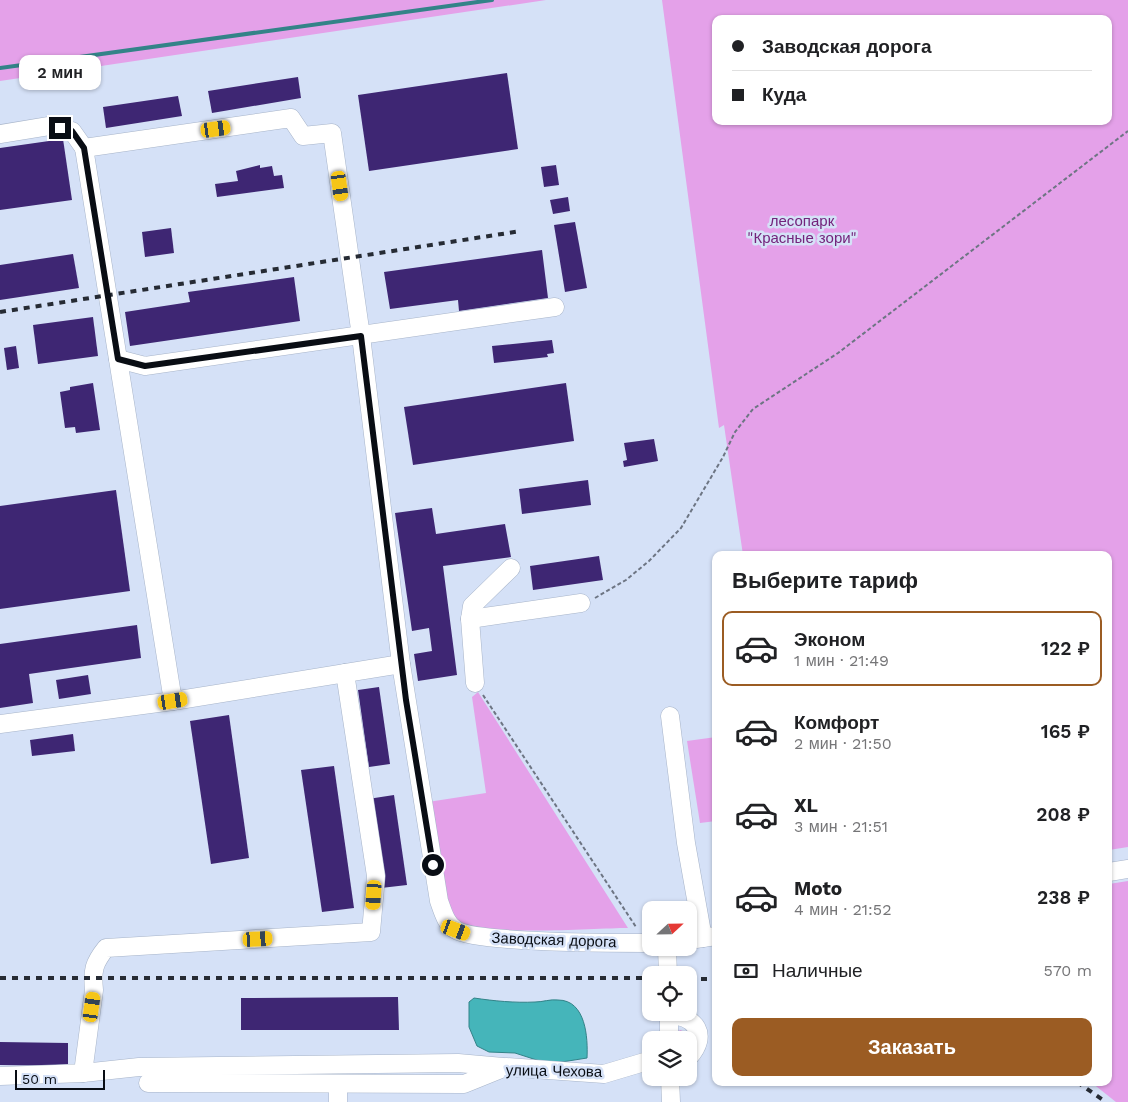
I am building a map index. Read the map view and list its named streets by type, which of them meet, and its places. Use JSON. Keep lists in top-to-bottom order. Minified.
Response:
{"streets":{"street":["Заводская дорога","улица Чехова"]},"parks":["лесопарк \"Красные зори\""],"scale_bar":"50 m","north":"right","page":{"banner":["Заводская дорога","Куда"],"bubble":"2 мин","heading":"Выберите тариф","list":[{"name":"Эконом","note":"1 мин · 21:49","value":"122 ₽"},{"name":"Комфорт","note":"2 мин · 21:50","value":"165 ₽"},{"name":"XL","note":"3 мин · 21:51","value":"208 ₽"},{"name":"Moto","note":"4 мин · 21:52","value":"238 ₽"}],"pay":["Наличные","570 m"],"buttons":"Заказать","scale":"50 m"}}
